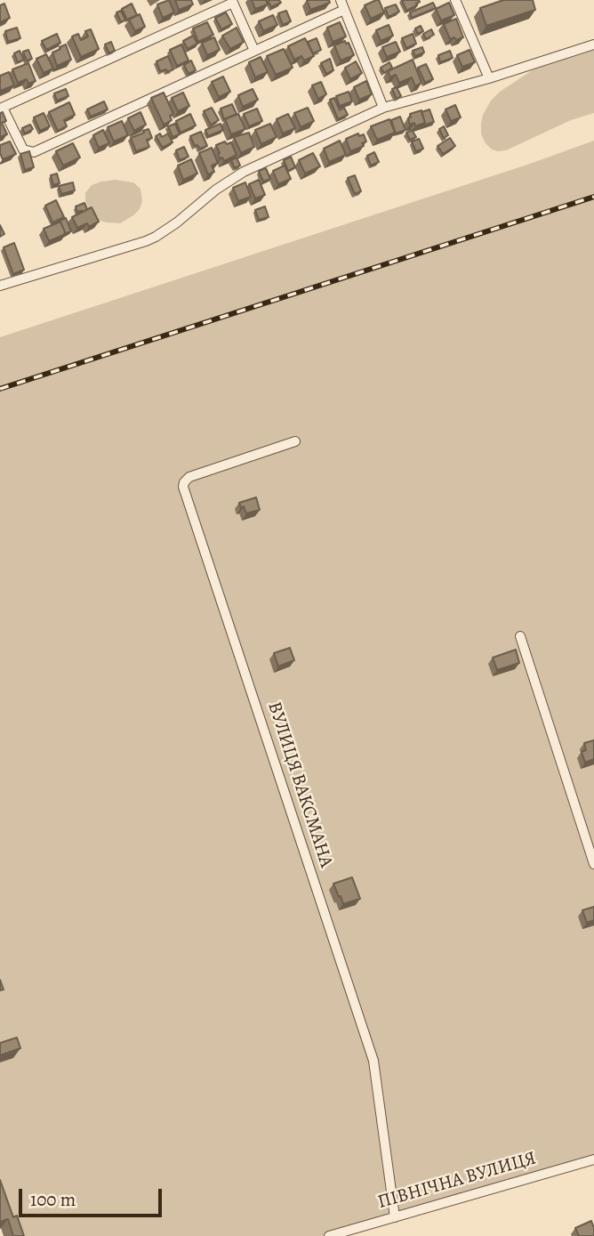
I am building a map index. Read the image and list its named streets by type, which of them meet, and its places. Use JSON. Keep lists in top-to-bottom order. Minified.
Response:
{"streets":{"street":["ВУЛИЦЯ ВАКСМАНА","ПІВНІЧНА ВУЛИЦЯ"]},"crossings":[["ВУЛИЦЯ ВАКСМАНА","ПІВНІЧНА ВУЛИЦЯ"]],"scale_bar":"100 m"}
